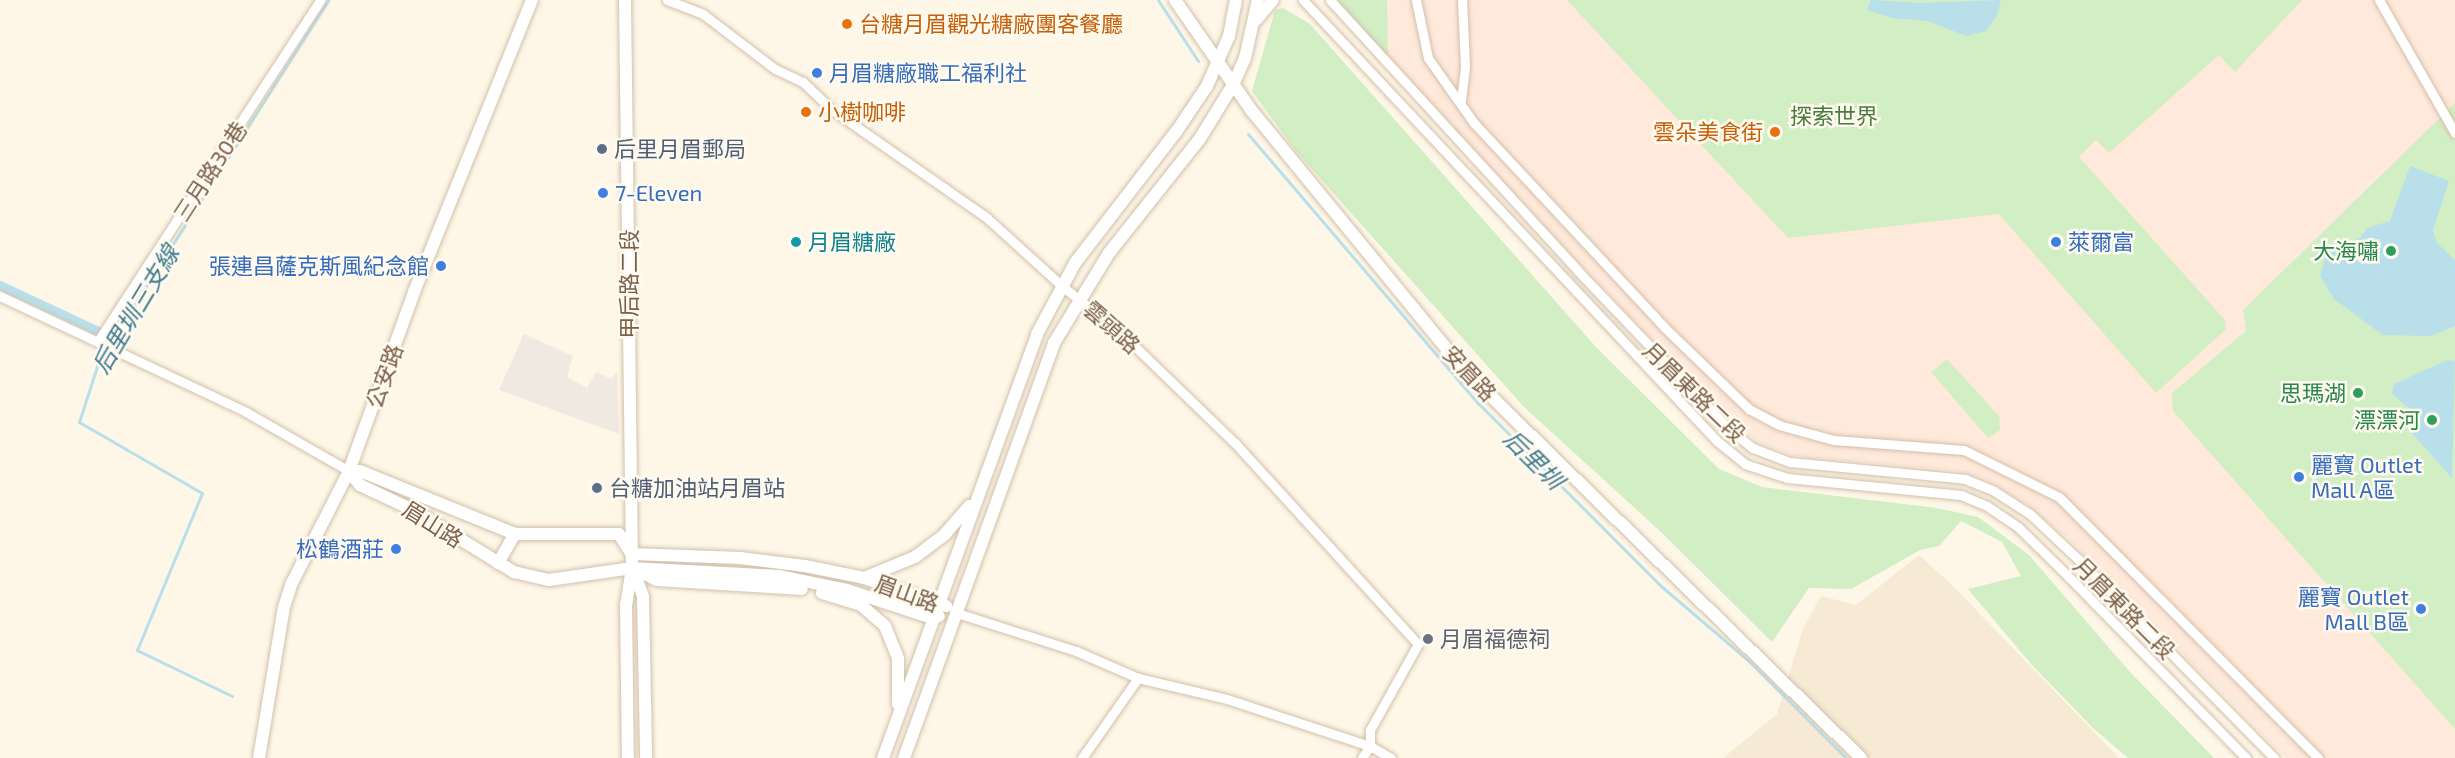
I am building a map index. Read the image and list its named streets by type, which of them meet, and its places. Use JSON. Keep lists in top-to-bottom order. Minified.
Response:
{"streets":{"street":["三月路30巷","甲后路二段","雲頭路","安眉路","公安路","月眉東路二段","眉山路"]},"crossings":[["三月路30巷","眉山路"],["甲后路二段","眉山路"],["公安路","眉山路"]],"water":["后里圳三支線","后里圳"],"parks":["探索世界"],"places":["台糖月眉觀光糖廠團客餐廳","月眉糖廠職工福利社","小樹咖啡","雲朵美食街","后里月眉郵局","7-Eleven","月眉糖廠","萊爾富","大海嘯","張連昌薩克斯風紀念館","思瑪湖","漂漂河","麗寶 Outlet Mall A區","台糖加油站月眉站","松鶴酒莊","麗寶 Outlet Mall B區","月眉福德祠"]}
